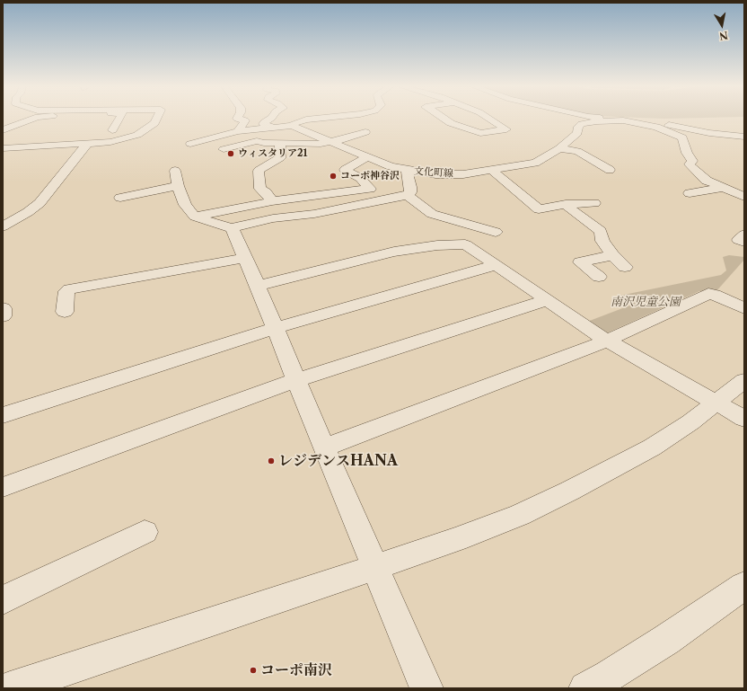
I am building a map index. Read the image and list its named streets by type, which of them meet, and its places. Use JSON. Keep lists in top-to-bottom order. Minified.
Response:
{"streets":{"street":["文化町線"]},"parks":["南沢児童公園"],"places":["ウィスタリア21","コーポ神谷沢","レジデンスHANA","コーポ南沢"],"north":"bottom"}
